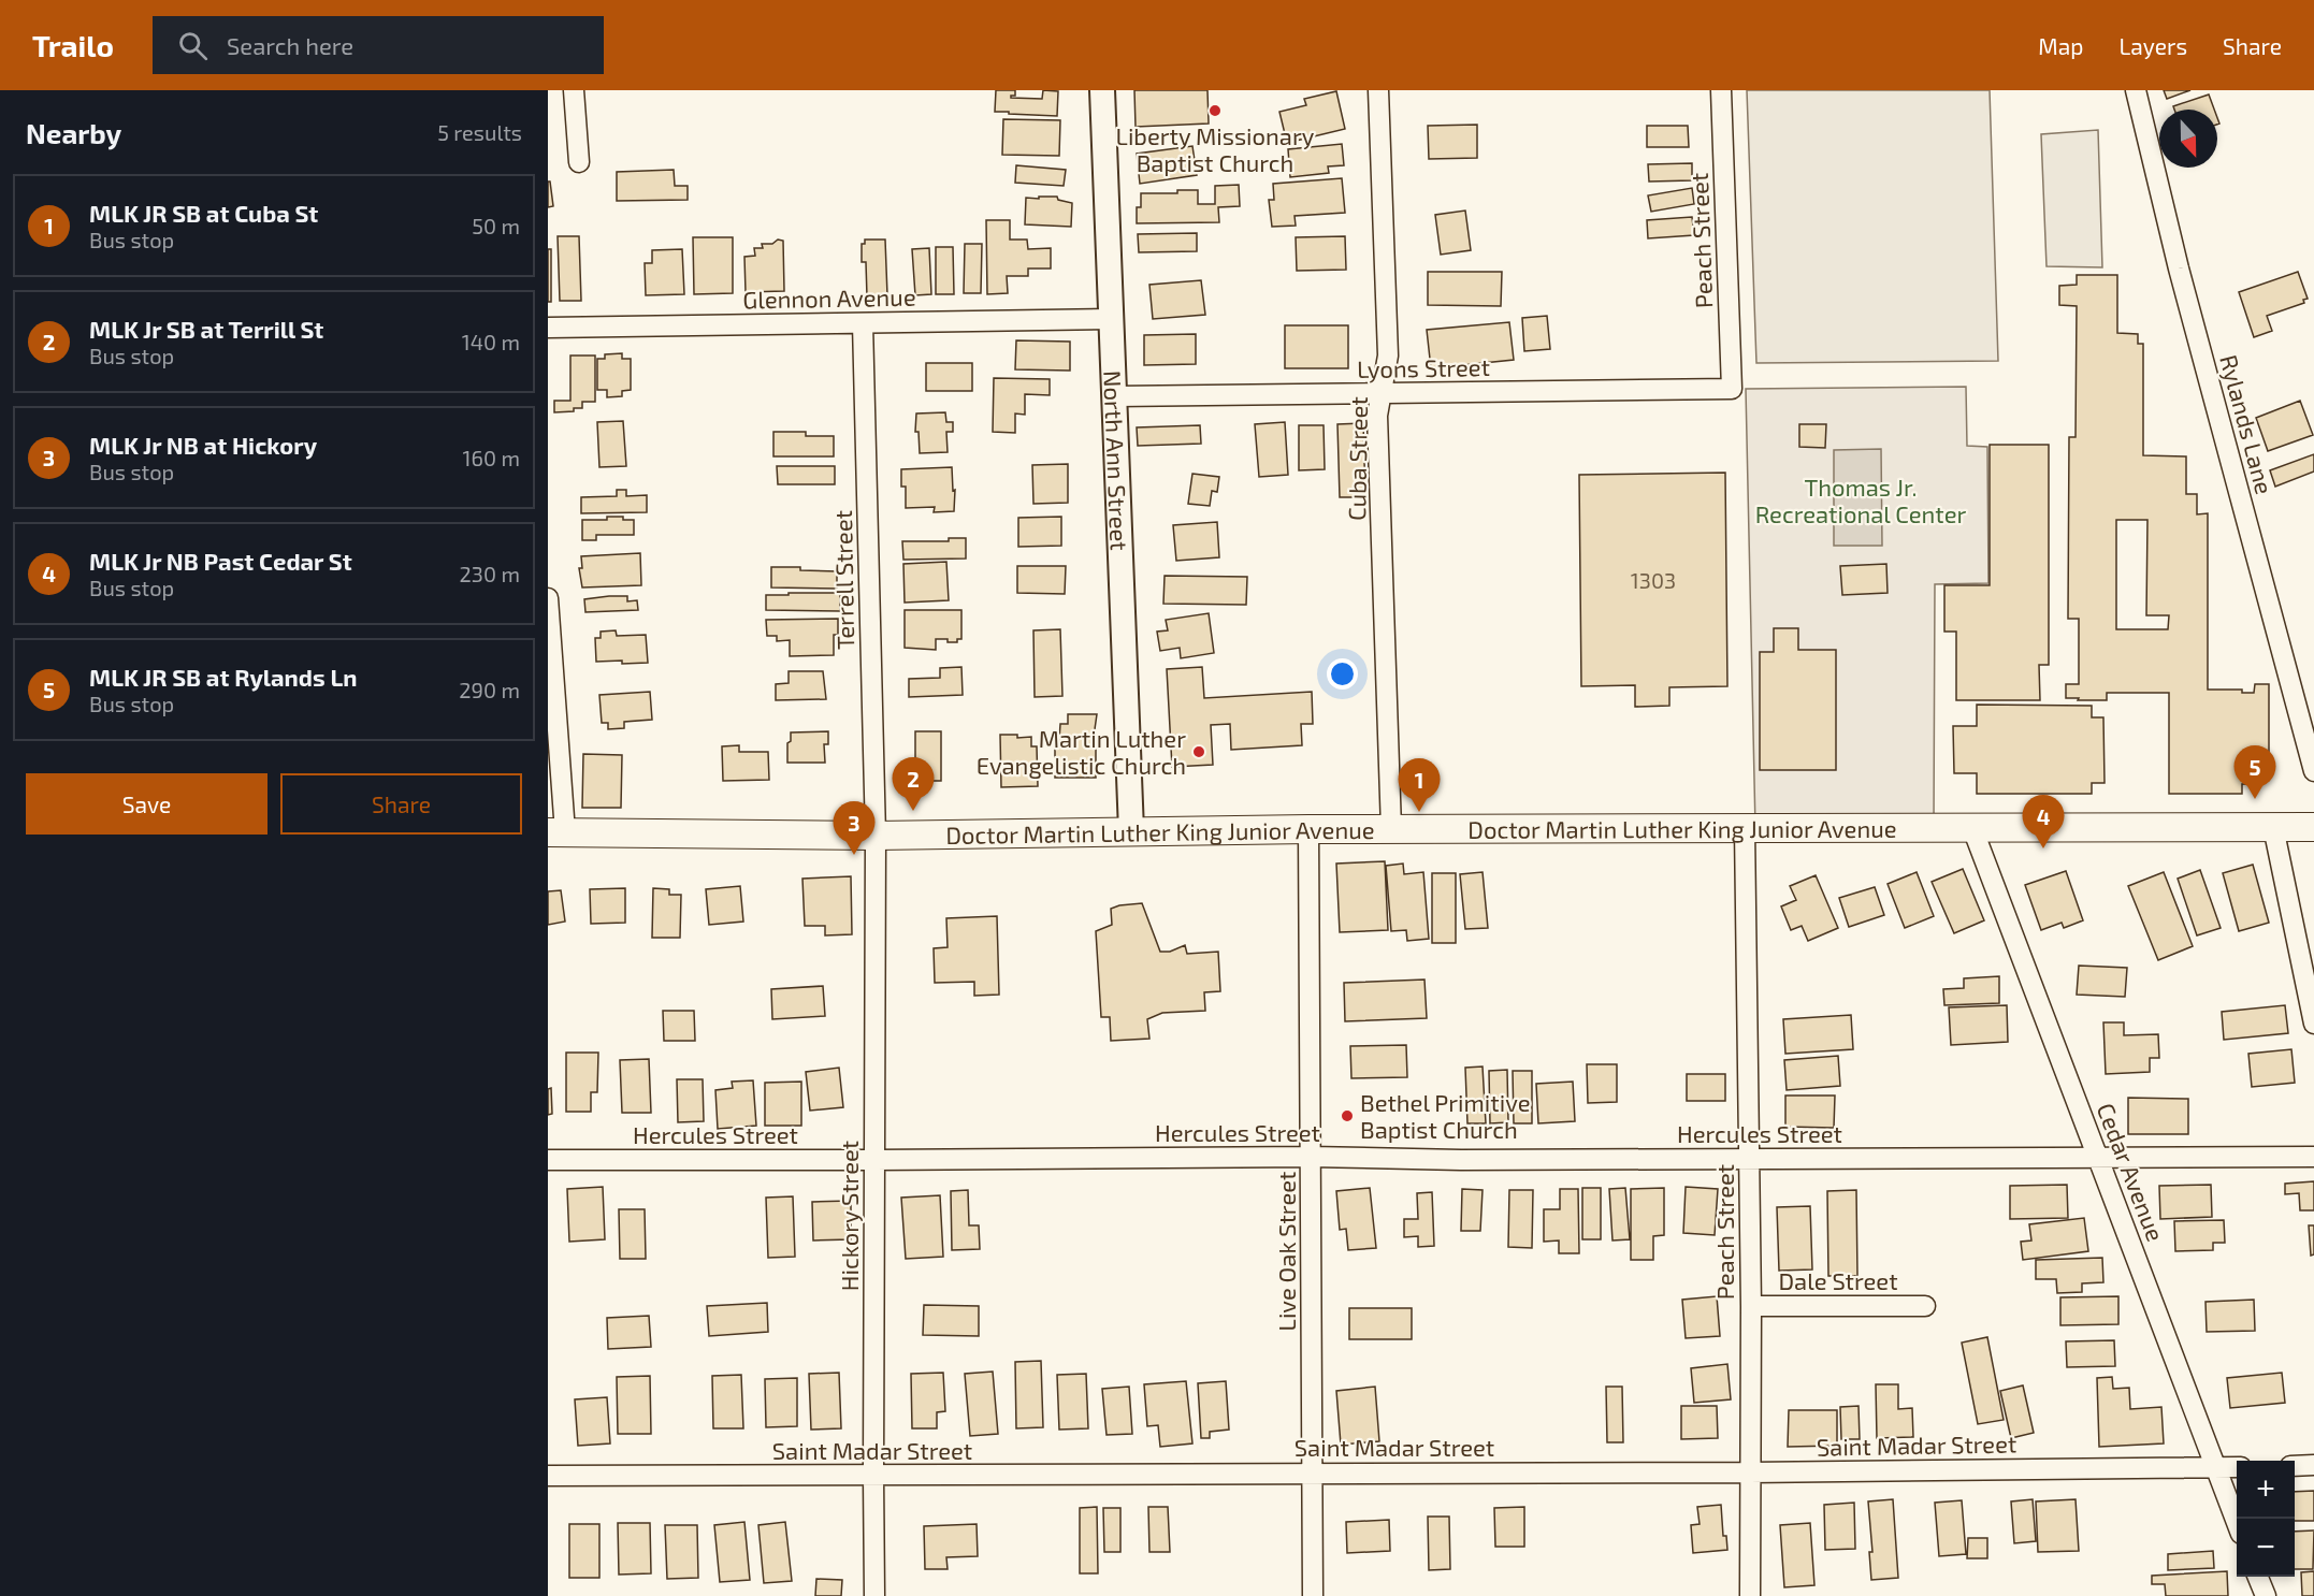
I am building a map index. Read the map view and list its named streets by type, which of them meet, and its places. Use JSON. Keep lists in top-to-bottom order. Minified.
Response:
{"streets":{"main road":["Doctor Martin Luther King Junior Avenue"],"street":["Peach Street","Glennon Avenue","Lyons Street","Rylands Lane","Cuba Street","North Ann Street","Terrell Street","Hercules Street","Cedar Avenue","Hickory Street","Live Oak Street","Dale Street","Saint Madar Street"]},"crossings":[["Peach Street","Lyons Street"],["Peach Street","Doctor Martin Luther King Junior Avenue"],["Peach Street","Hercules Street"],["Peach Street","Dale Street"],["Peach Street","Saint Madar Street"],["Glennon Avenue","North Ann Street"],["Glennon Avenue","Terrell Street"],["Lyons Street","Cuba Street"],["Lyons Street","North Ann Street"],["Cuba Street","Doctor Martin Luther King Junior Avenue"],["North Ann Street","Doctor Martin Luther King Junior Avenue"],["Terrell Street","Doctor Martin Luther King Junior Avenue"],["Terrell Street","Hickory Street"],["Doctor Martin Luther King Junior Avenue","Cedar Avenue"],["Doctor Martin Luther King Junior Avenue","Hickory Street"],["Doctor Martin Luther King Junior Avenue","Live Oak Street"],["Hercules Street","Cedar Avenue"],["Hercules Street","Hickory Street"],["Hercules Street","Live Oak Street"],["Cedar Avenue","Saint Madar Street"],["Hickory Street","Saint Madar Street"],["Live Oak Street","Saint Madar Street"]],"parks":["Thomas Jr. Recreational Center"],"places":["Liberty Missionary Baptist Church","Martin Luther Evangelistic Church","Bethel Primitive Baptist Church"],"house_numbers":["1303"],"north":"bottom","page":{"header":"Trailo","search":"Search here","nav":["Map","Layers","Share"],"heading":["Nearby","5 results"],"list":[{"mark":"1","name":"MLK JR SB at Cuba St","note":"Bus stop","value":"50 m"},{"mark":"2","name":"MLK Jr SB at Terrill St","note":"Bus stop","value":"140 m"},{"mark":"3","name":"MLK Jr NB at Hickory","note":"Bus stop","value":"160 m"},{"mark":"4","name":"MLK Jr NB Past Cedar St","note":"Bus stop","value":"230 m"},{"mark":"5","name":"MLK JR SB at Rylands Ln","note":"Bus stop","value":"290 m"}],"pins":["5","2","1","4","3"],"buttons":["Save","Share"],"map_buttons":["+","−"]}}
